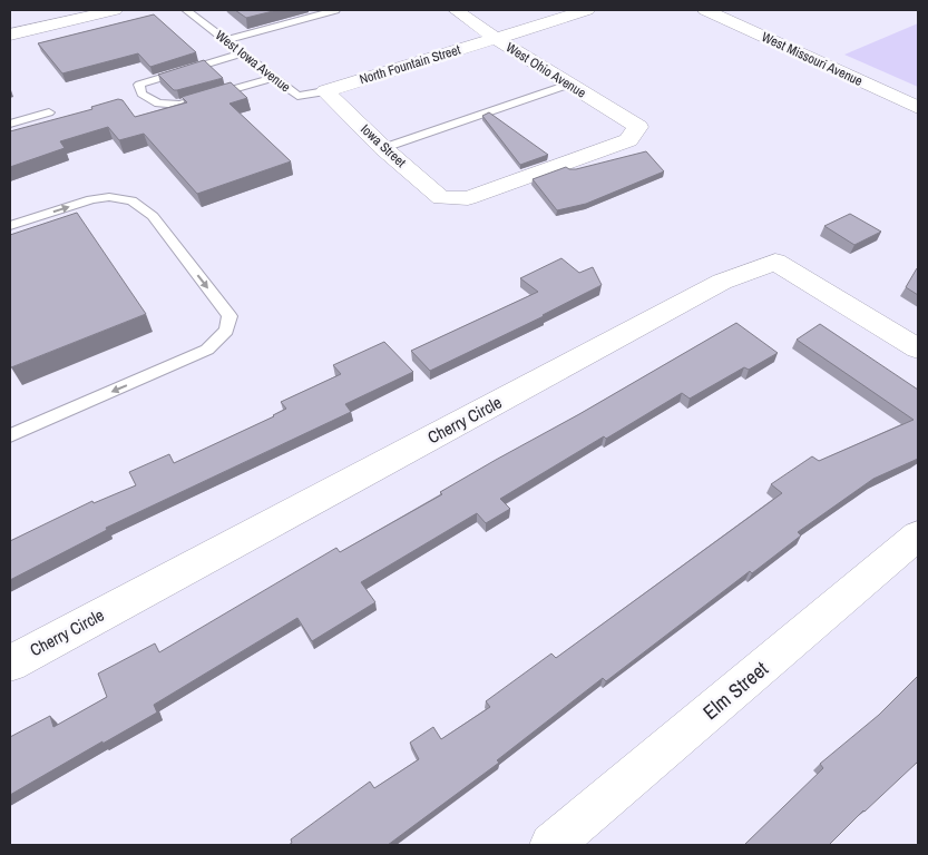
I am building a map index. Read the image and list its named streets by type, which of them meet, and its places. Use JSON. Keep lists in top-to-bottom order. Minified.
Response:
{"streets":{"street":["West Missouri Avenue","North Fountain Street","West Ohio Avenue","Iowa Street","Cherry Circle","Elm Street"],"lane":["West Iowa Avenue"]},"crossings":[["West Iowa Avenue","North Fountain Street"],["West Iowa Avenue","Iowa Street"],["North Fountain Street","West Ohio Avenue"],["North Fountain Street","Iowa Street"],["West Ohio Avenue","Iowa Street"]]}
